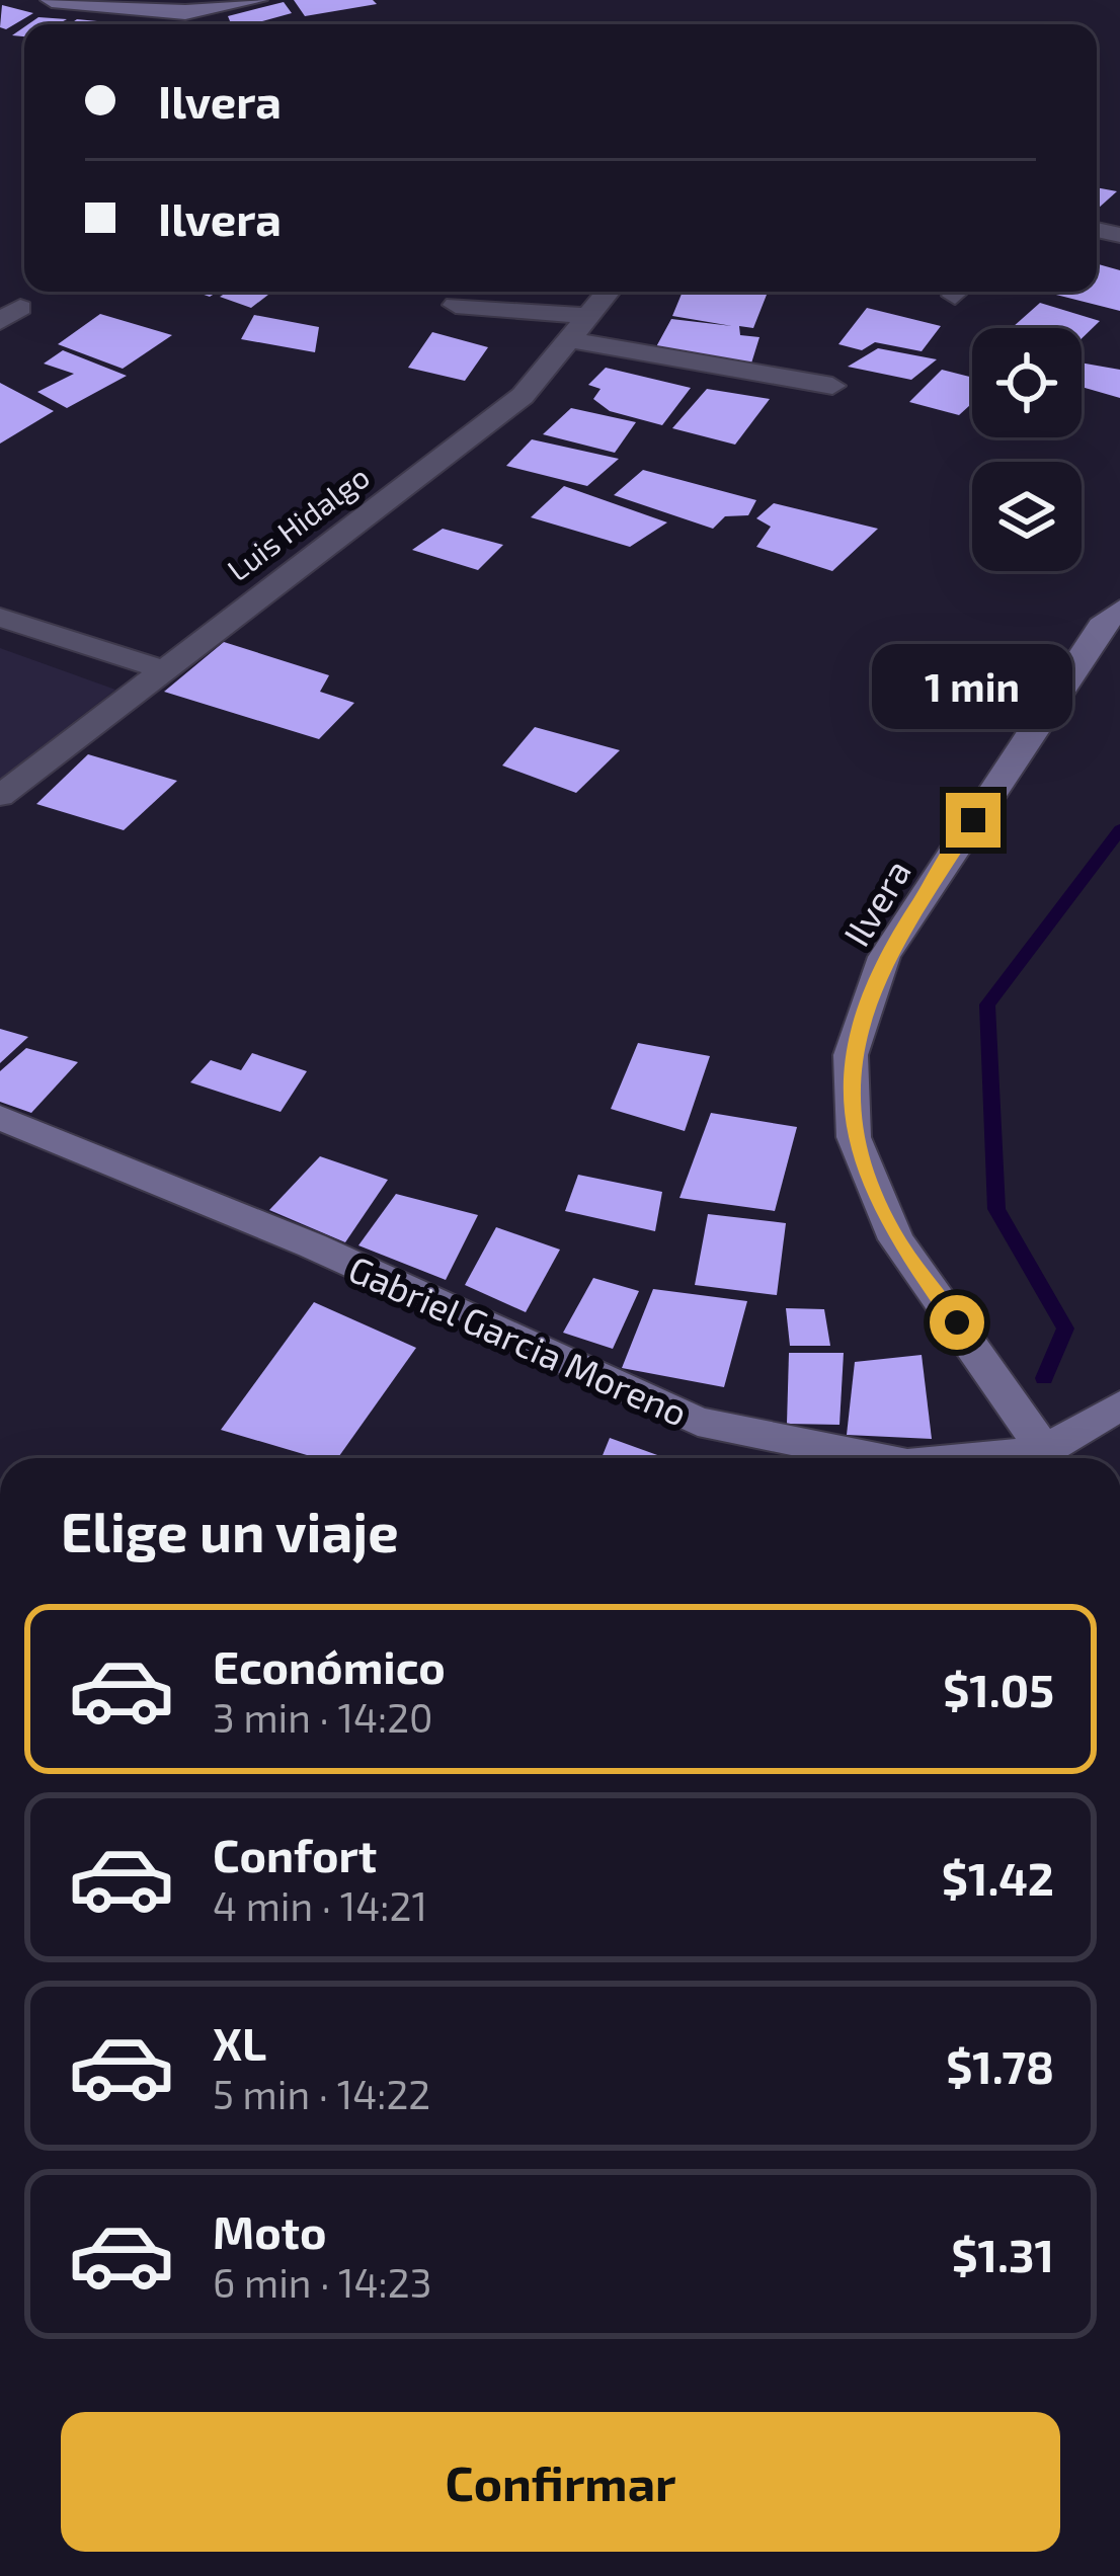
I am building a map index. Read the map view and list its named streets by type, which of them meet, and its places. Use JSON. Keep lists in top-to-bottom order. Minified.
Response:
{"streets":{"street":["Luis Hidalgo","Ilvera","Gabriel Garcia Moreno"]},"crossings":[["Ilvera","Gabriel Garcia Moreno"]],"page":{"banner":["Ilvera","Ilvera"],"bubble":"1 min","heading":"Elige un viaje","list":[{"name":"Económico","note":"3 min · 14:20","value":"$1.05"},{"name":"Confort","note":"4 min · 14:21","value":"$1.42"},{"name":"XL","note":"5 min · 14:22","value":"$1.78"},{"name":"Moto","note":"6 min · 14:23","value":"$1.31"}],"buttons":"Confirmar"}}
